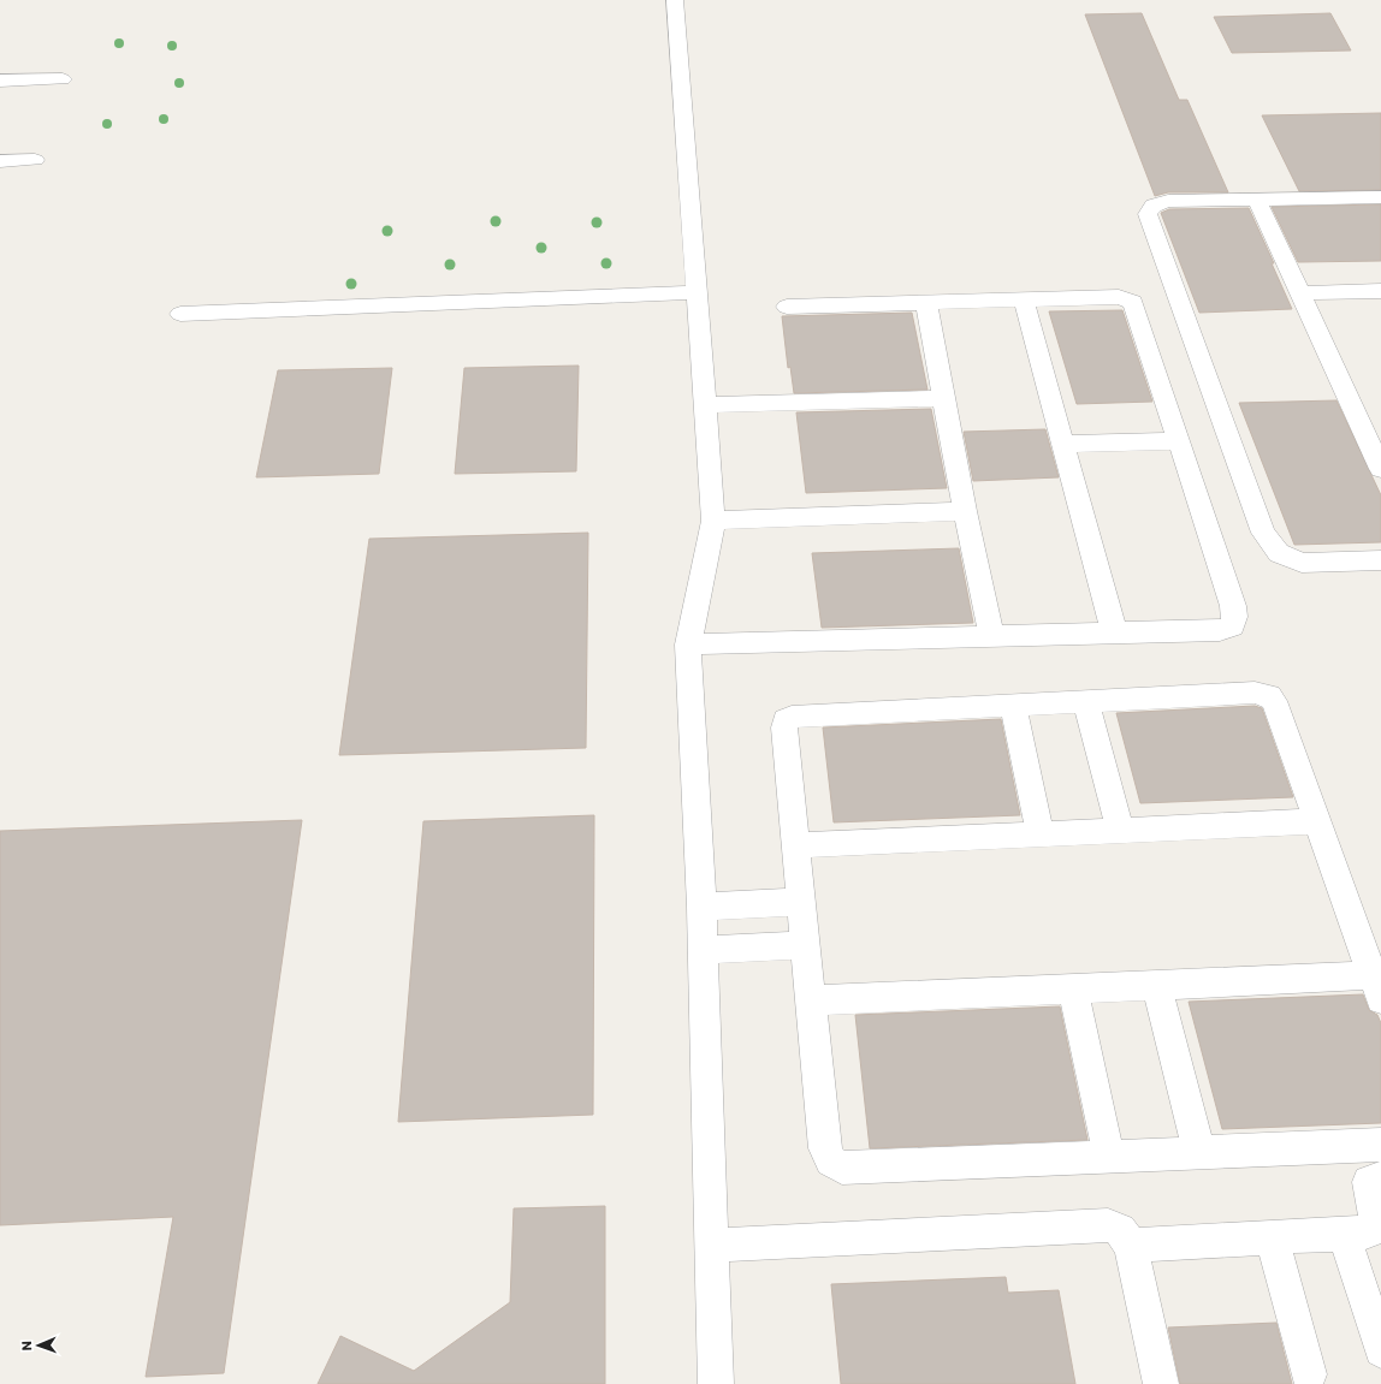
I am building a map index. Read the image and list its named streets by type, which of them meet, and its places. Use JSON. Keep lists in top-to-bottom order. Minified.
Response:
{"north":"left"}
